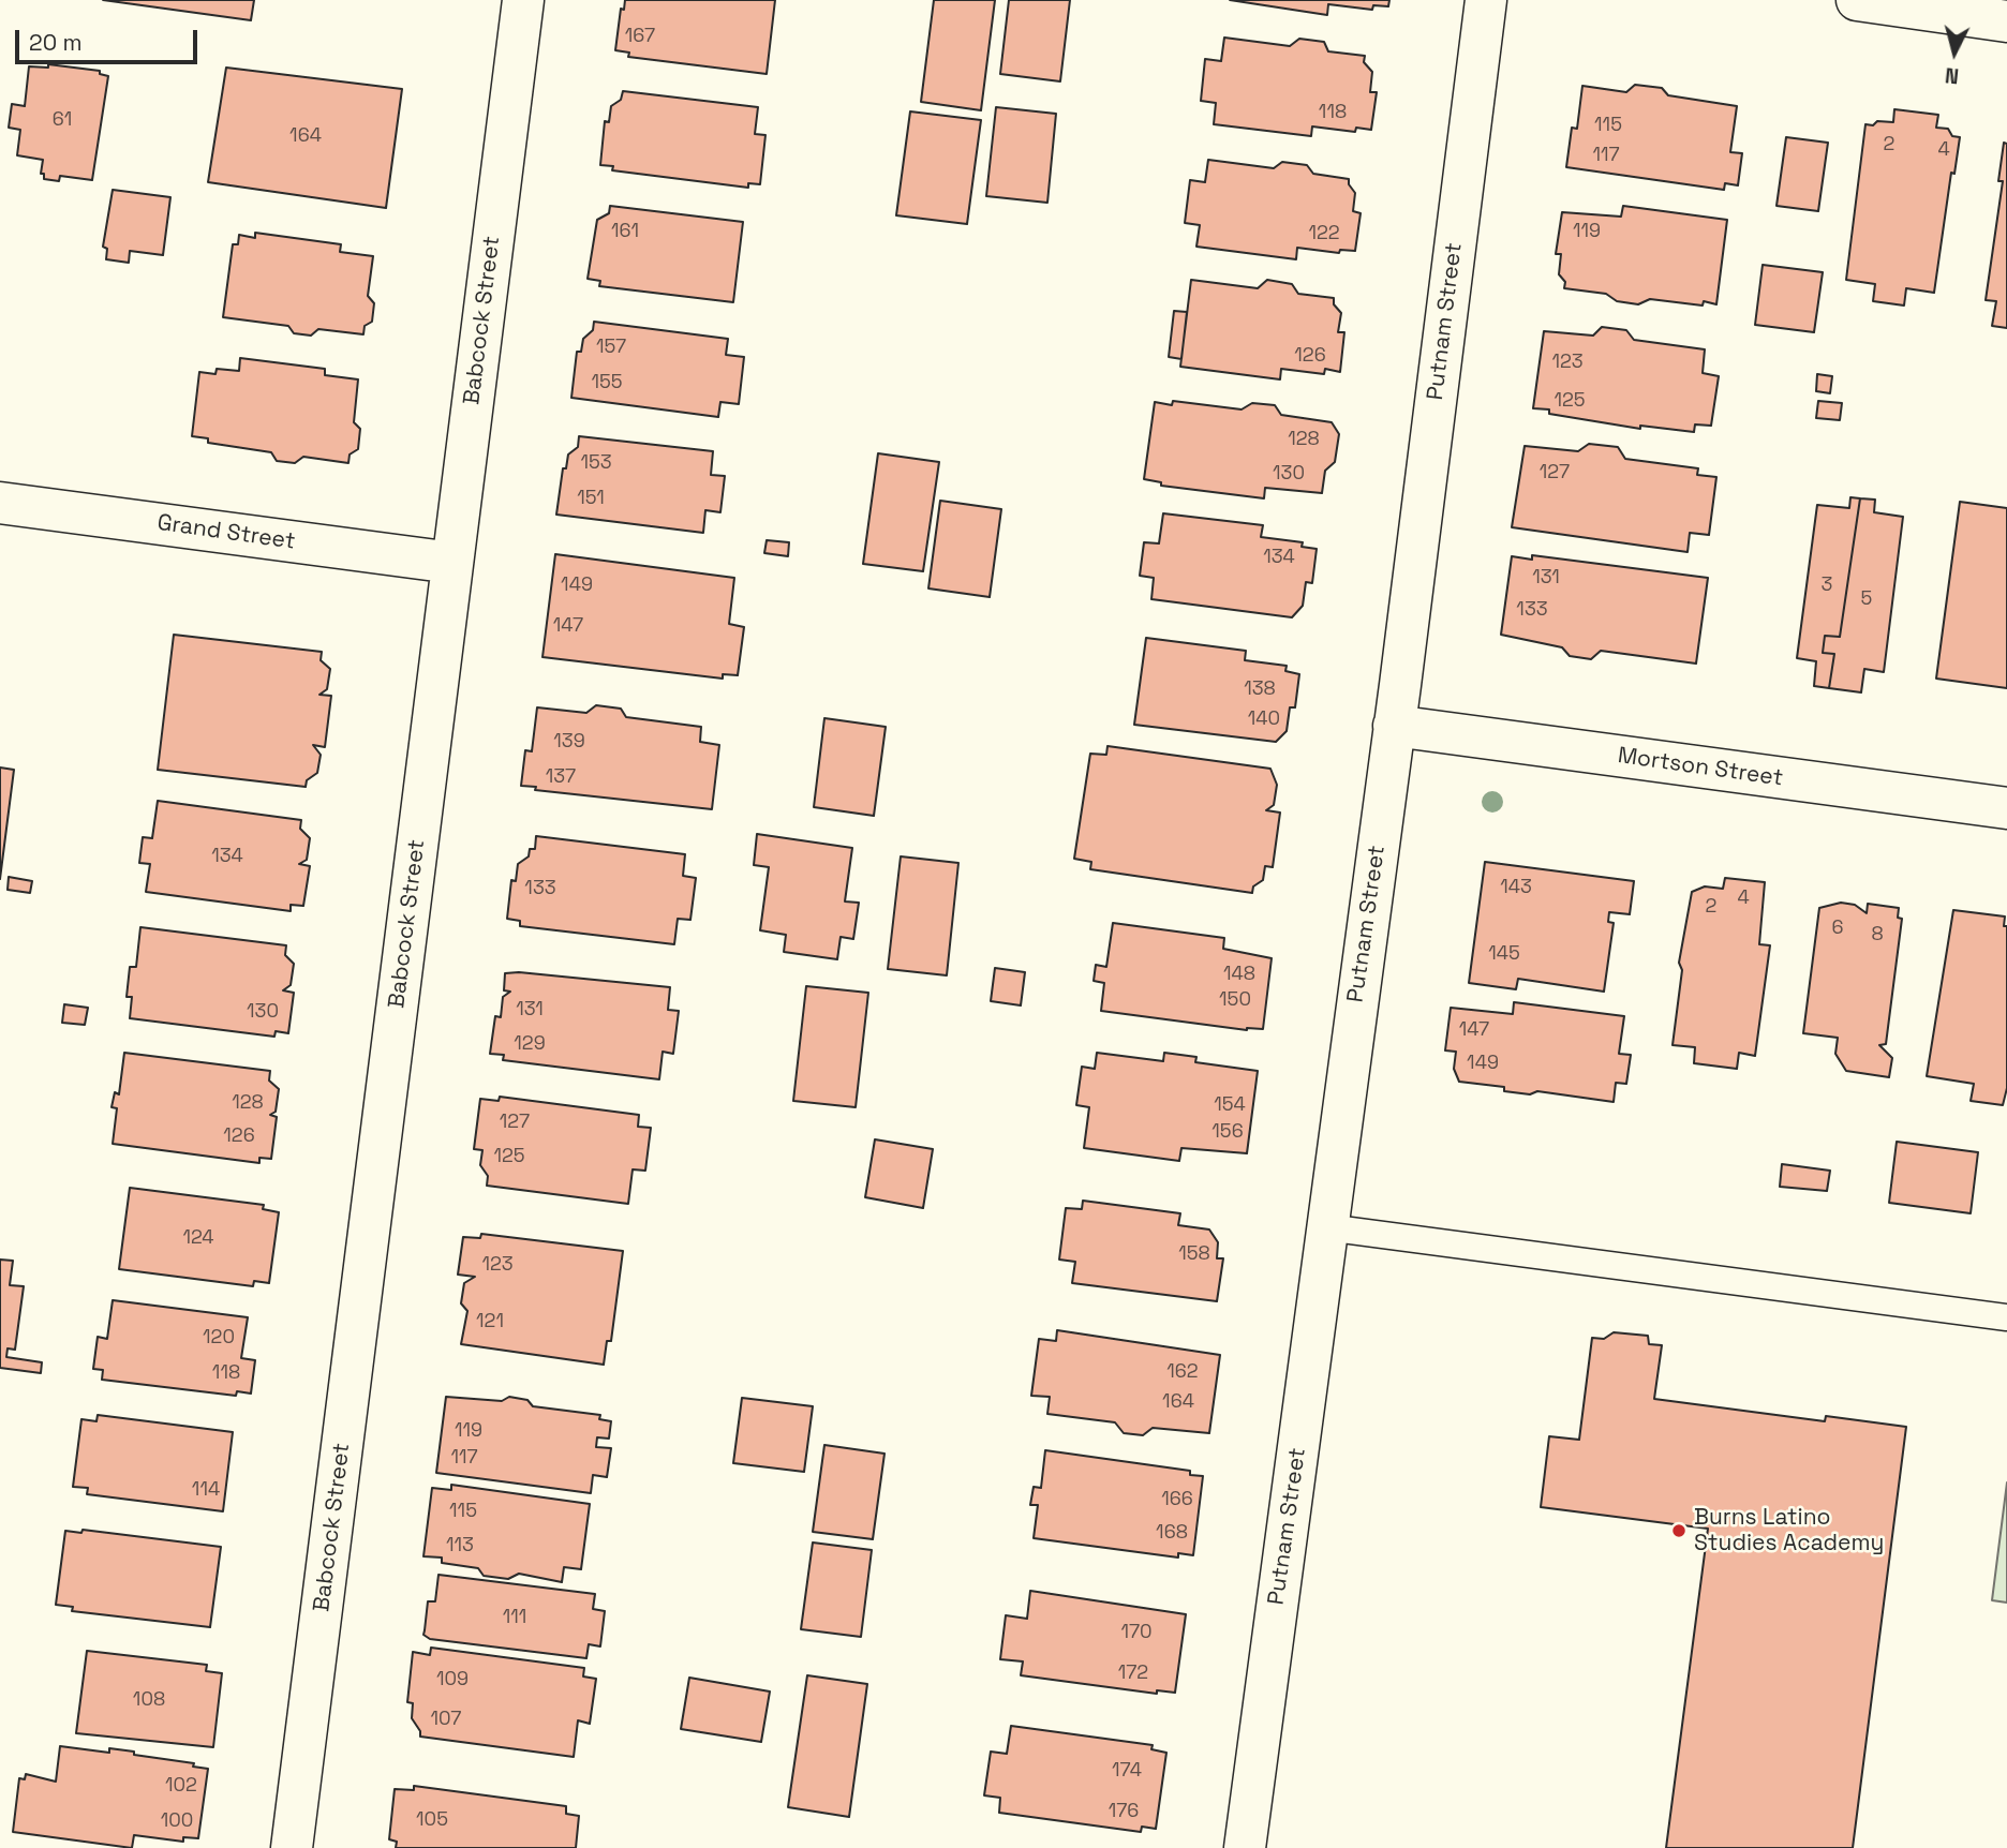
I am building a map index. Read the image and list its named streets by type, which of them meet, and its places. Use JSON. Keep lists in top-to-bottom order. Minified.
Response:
{"streets":{"street":["Babcock Street","Putnam Street","Grand Street","Mortson Street"]},"crossings":[["Babcock Street","Grand Street"],["Putnam Street","Mortson Street"]],"places":["Burns Latino Studies Academy"],"house_numbers":["167","118","61","115","164","2","4","117","161","119","122","157","126","123","155","125","128","153","127","130","151","134","131","149","3","5","133","147","138","140","139","137","134","143","133","4","2","6","8","145","148","150","131","130","147","129","149","128","154","127","156","126","125","124","158","123","121","120","162","118","164","119","117","114","166","115","168","113","111","170","172","109","108","107","174","102","176","105","100"],"scale_bar":"20 m","north":"bottom"}
